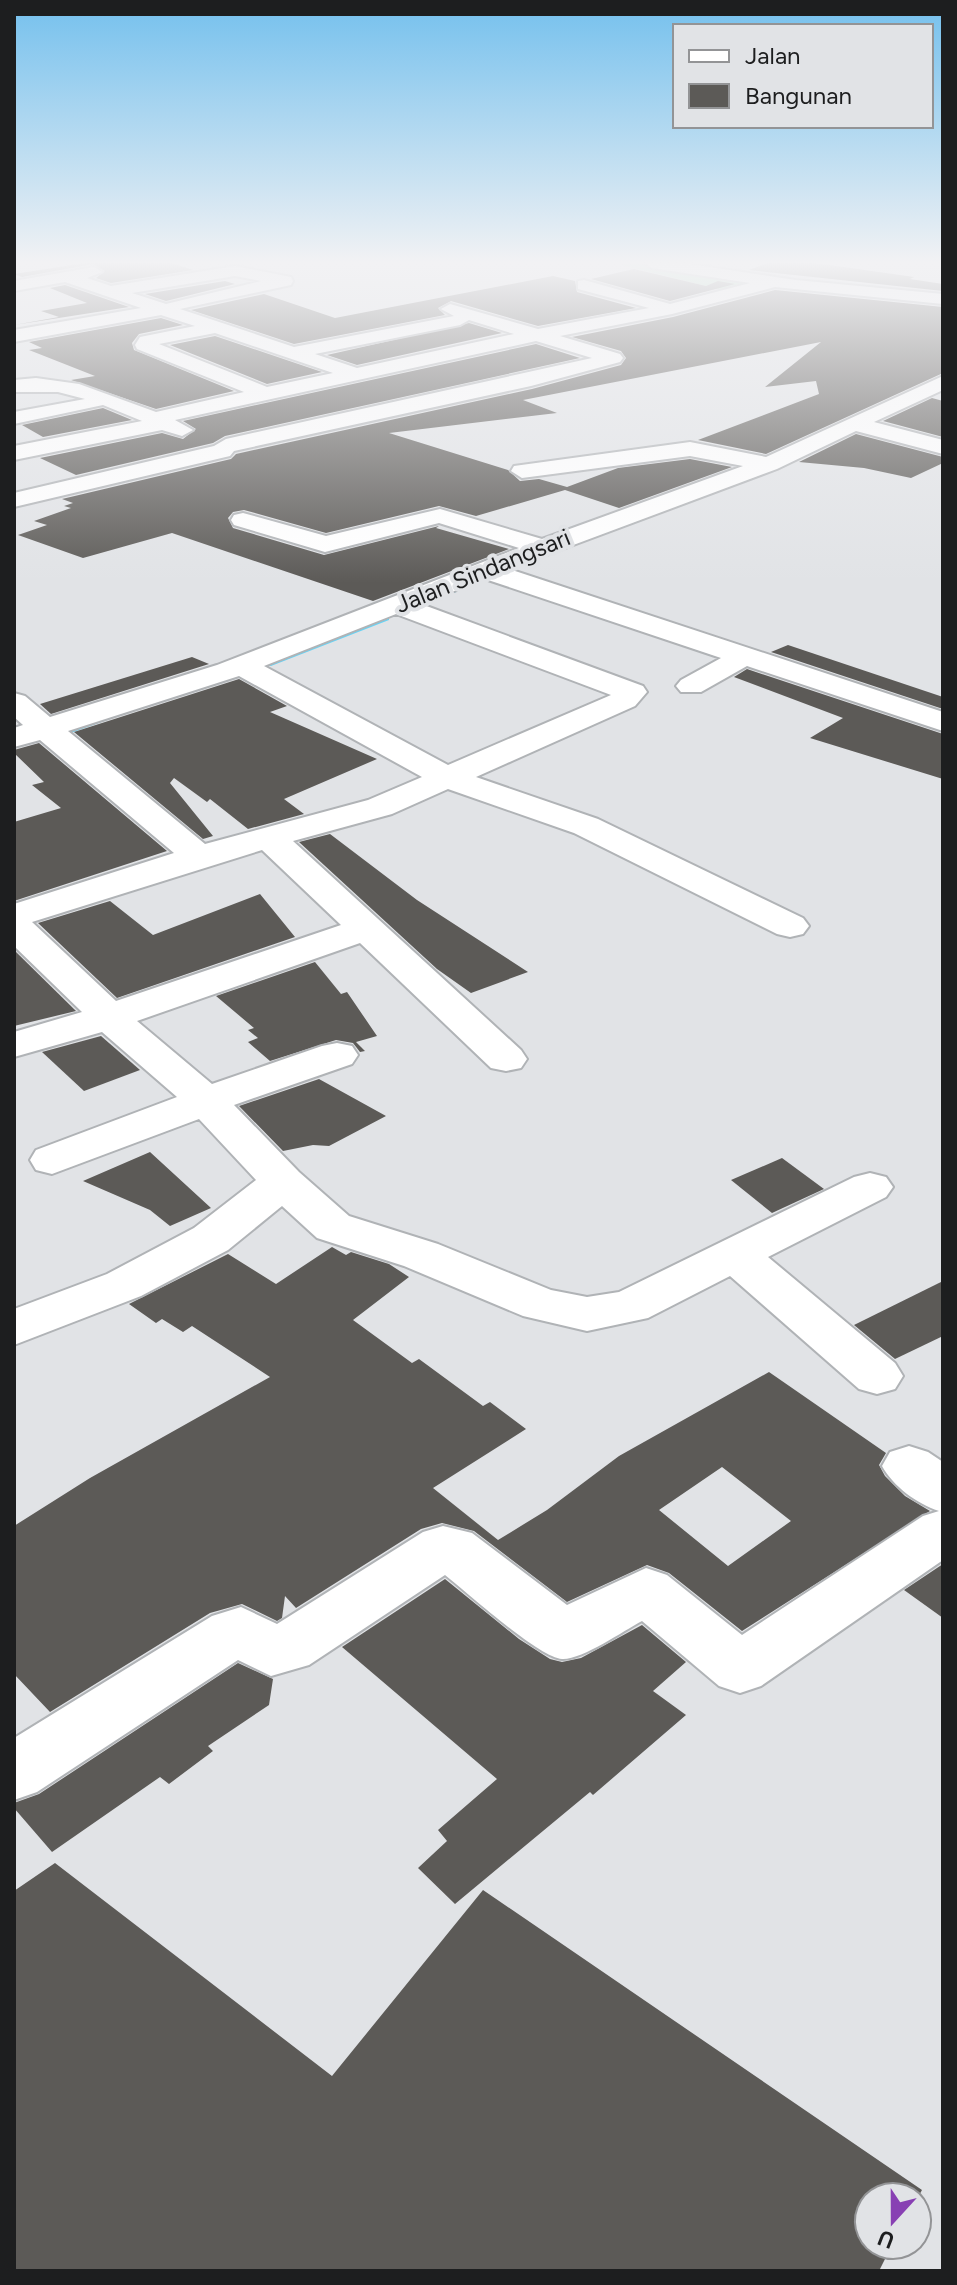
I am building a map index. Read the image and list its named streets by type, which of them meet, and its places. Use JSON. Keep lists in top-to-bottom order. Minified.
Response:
{"streets":{"street":["Jalan Sindangsari"]},"legend":["Jalan","Bangunan"],"north":"bottom"}
